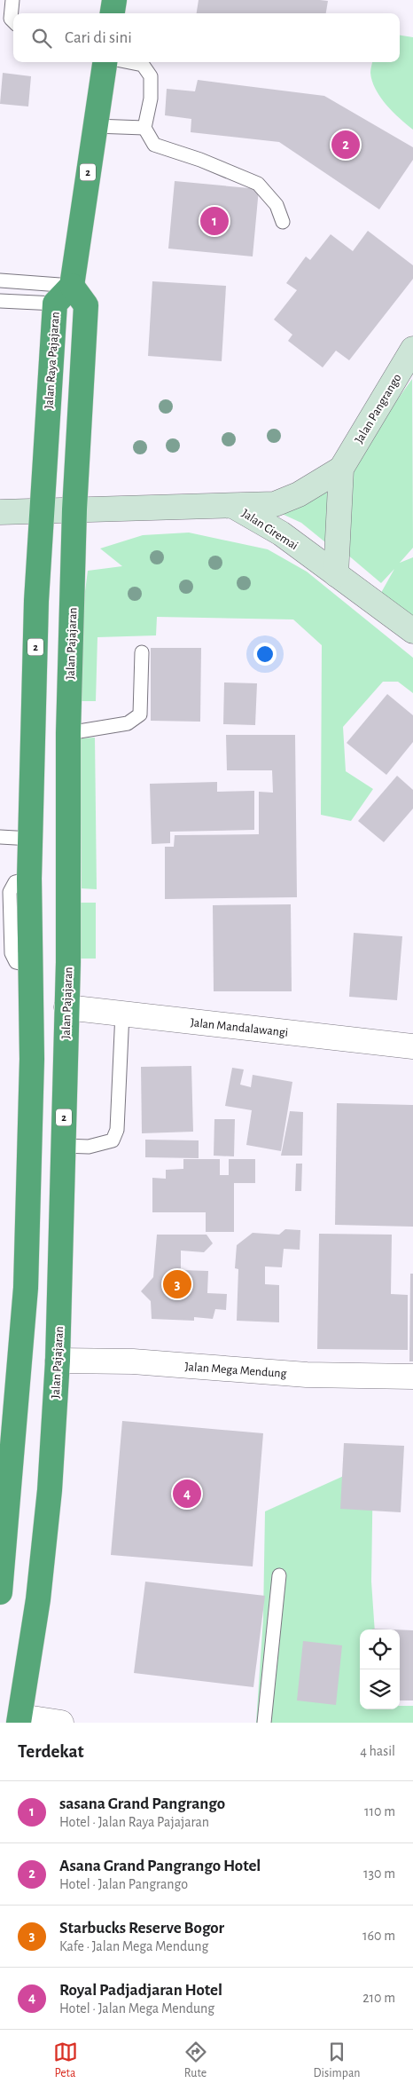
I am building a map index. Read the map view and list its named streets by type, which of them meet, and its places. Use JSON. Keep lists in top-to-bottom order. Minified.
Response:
{"streets":{"highway":["2","Jalan Raya Pajajaran","Jalan Pajajaran"],"street":["Jalan Pangrango","Jalan Ciremai","Jalan Mandalawangi","Jalan Mega Mendung"]},"crossings":[["2","Jalan Raya Pajajaran"],["2","Jalan Ciremai"],["2","Jalan Pajajaran"],["Jalan Raya Pajajaran","Jalan Ciremai"],["Jalan Raya Pajajaran","Jalan Pajajaran"],["Jalan Pangrango","Jalan Ciremai"],["Jalan Ciremai","Jalan Pajajaran"],["Jalan Pajajaran","Jalan Mandalawangi"],["Jalan Pajajaran","Jalan Mega Mendung"]],"page":{"search":"Cari di sini","pins":["2","1","3","4"],"heading":["Terdekat","4 hasil"],"list":[{"mark":"1","name":"sasana Grand Pangrango","note":"Hotel · Jalan Raya Pajajaran","value":"110 m"},{"mark":"2","name":"Asana Grand Pangrango Hotel","note":"Hotel · Jalan Pangrango","value":"130 m"},{"mark":"3","name":"Starbucks Reserve Bogor","note":"Kafe · Jalan Mega Mendung","value":"160 m"},{"mark":"4","name":"Royal Padjadjaran Hotel","note":"Hotel · Jalan Mega Mendung","value":"210 m"}],"nav":["Peta","Rute","Disimpan"]}}
